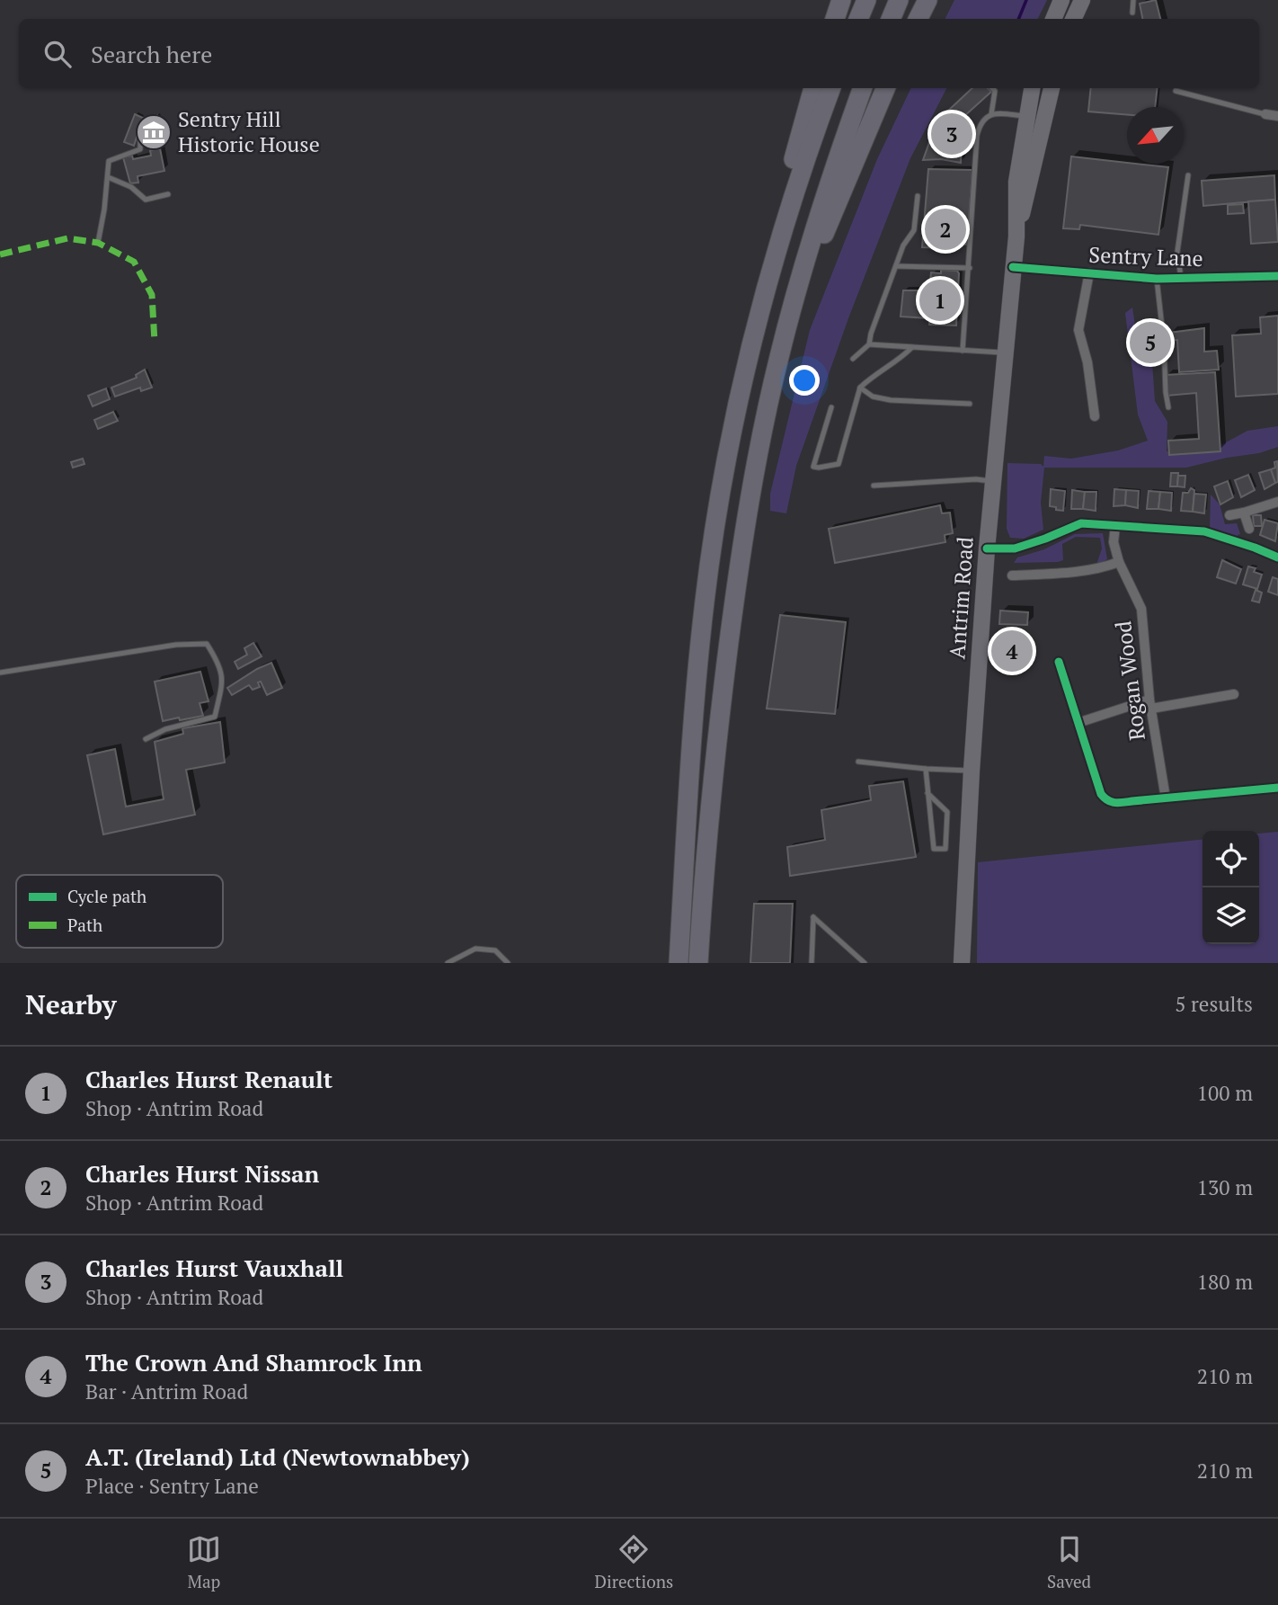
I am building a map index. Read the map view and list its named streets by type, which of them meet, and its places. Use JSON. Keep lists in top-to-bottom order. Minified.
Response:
{"streets":{"main road":["Antrim Road"],"street":["Sentry Lane","Rogan Wood"]},"crossings":[["Sentry Lane","Antrim Road"]],"places":{"museum":["Sentry Hill Historic House"]},"legend":["Cycle path","Path"],"north":"bottom left","page":{"search":"Search here","pins":["3","2","1","5","4"],"heading":["Nearby","5 results"],"list":[{"mark":"1","name":"Charles Hurst Renault","note":"Shop · Antrim Road","value":"100 m"},{"mark":"2","name":"Charles Hurst Nissan","note":"Shop · Antrim Road","value":"130 m"},{"mark":"3","name":"Charles Hurst Vauxhall","note":"Shop · Antrim Road","value":"180 m"},{"mark":"4","name":"The Crown And Shamrock Inn","note":"Bar · Antrim Road","value":"210 m"},{"mark":"5","name":"A.T. (Ireland) Ltd (Newtownabbey)","note":"Place · Sentry Lane","value":"210 m"}],"nav":["Map","Directions","Saved"]}}
